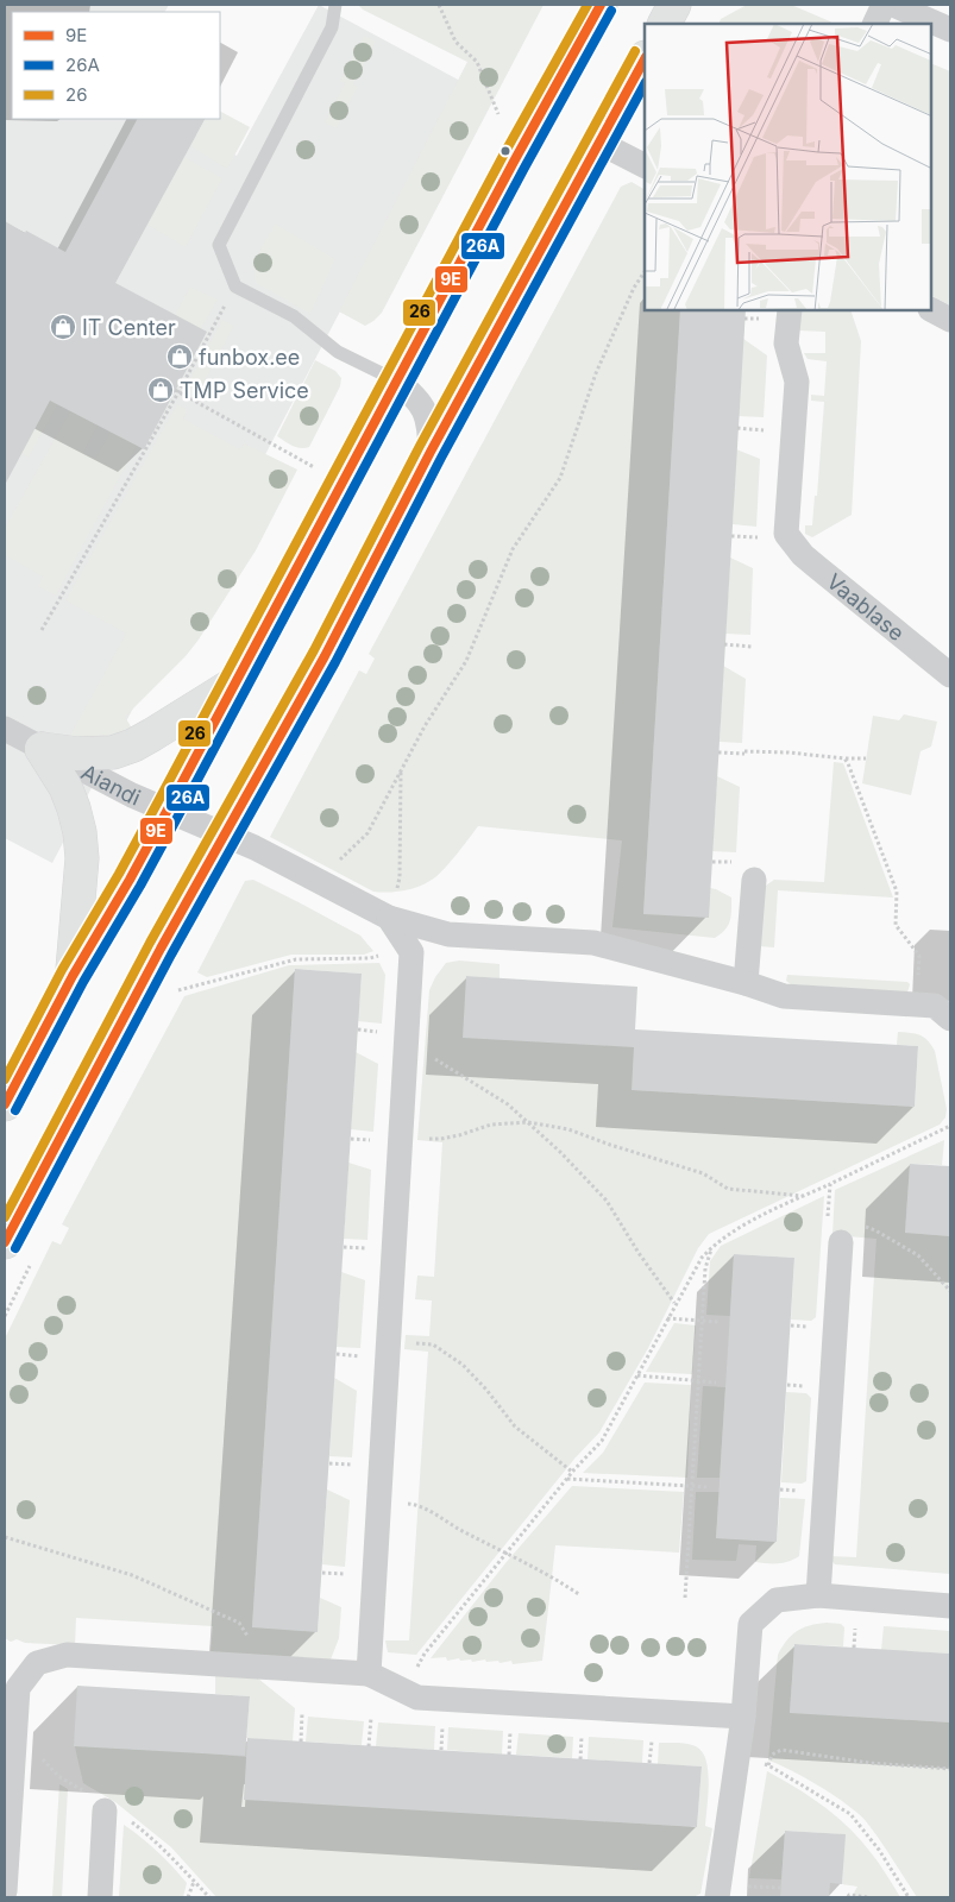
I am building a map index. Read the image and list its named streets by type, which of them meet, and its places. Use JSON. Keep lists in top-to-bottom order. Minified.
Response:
{"streets":{"street":["Vaablase","Aiandi"]},"places":{"shop":["IT Center","funbox.ee","TMP Service"]},"lines":["transit line 9E","transit line 26","transit line 26A"],"legend":["9E","26A","26"]}
